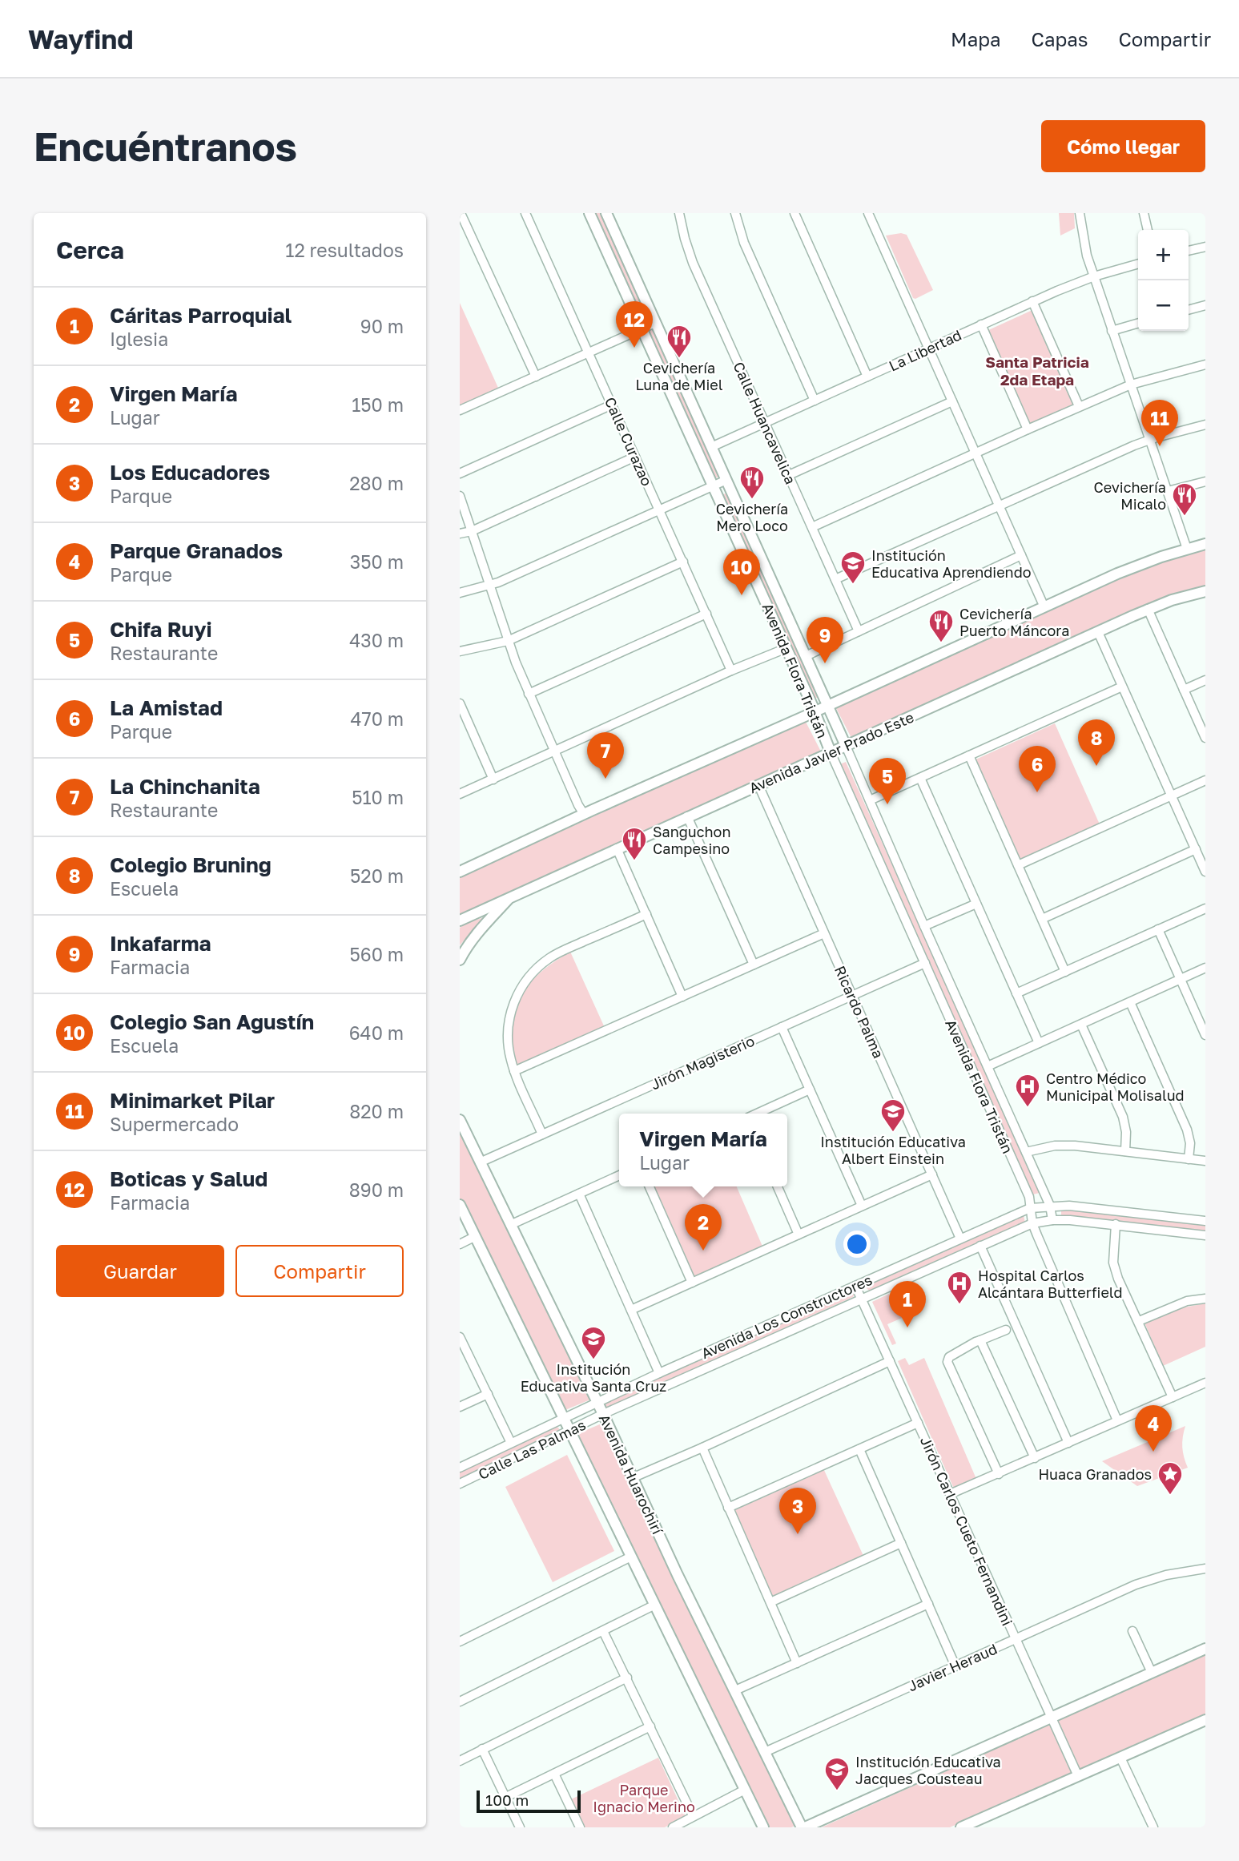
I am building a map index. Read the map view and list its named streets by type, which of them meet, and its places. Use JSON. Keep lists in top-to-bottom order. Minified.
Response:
{"streets":{"main road":["Avenida Flora Tristán","Avenida Javier Prado Este","Avenida Huarochirí"],"street":["La Libertad","Calle Huancavelica","Calle Curazao","Ricardo Palma","Jirón Magisterio","Avenida Los Constructores","Calle Las Palmas","Jirón Carlos Cueto Fernandini","Javier Heraud"]},"crossings":[["La Libertad","Calle Huancavelica"],["La Libertad","Avenida Flora Tristán"],["Avenida Flora Tristán","Avenida Javier Prado Este"],["Avenida Flora Tristán","Jirón Magisterio"],["Avenida Flora Tristán","Avenida Los Constructores"],["Avenida Javier Prado Este","Ricardo Palma"],["Ricardo Palma","Jirón Magisterio"],["Ricardo Palma","Avenida Los Constructores"],["Jirón Magisterio","Avenida Huarochirí"],["Avenida Los Constructores","Calle Las Palmas"],["Avenida Los Constructores","Avenida Huarochirí"],["Avenida Los Constructores","Jirón Carlos Cueto Fernandini"],["Calle Las Palmas","Avenida Huarochirí"],["Avenida Huarochirí","Javier Heraud"],["Jirón Carlos Cueto Fernandini","Javier Heraud"]],"districts":["Santa Patricia 2da Etapa"],"parks":["Parque Ignacio Merino"],"places":{"restaurant":["Cevichería Luna de Miel","Cevichería Mero Loco","Cevichería Micalo","Cevichería Puerto Máncora","Sanguchon Campesino"],"school or university":["Institución Educativa Aprendiendo","Institución Educativa Albert Einstein","Institución Educativa Santa Cruz","Institución Educativa Jacques Cousteau"],"hospital":["Centro Médico Municipal Molisalud","Hospital Carlos Alcántara Butterfield"],"place":["Huaca Granados"]},"scale_bar":"100 m","page":{"header":"Wayfind","nav":["Mapa","Capas","Compartir"],"buttons":["Cómo llegar",["Guardar","Compartir"]],"title":"Encuéntranos","heading":["Cerca","12 resultados"],"map_buttons":["+","−"],"list":[{"mark":"1","name":"Cáritas Parroquial","note":"Iglesia","value":"90 m"},{"mark":"2","name":"Virgen María","note":"Lugar","value":"150 m"},{"mark":"3","name":"Los Educadores","note":"Parque","value":"280 m"},{"mark":"4","name":"Parque Granados","note":"Parque","value":"350 m"},{"mark":"5","name":"Chifa Ruyi","note":"Restaurante","value":"430 m"},{"mark":"6","name":"La Amistad","note":"Parque","value":"470 m"},{"mark":"7","name":"La Chinchanita","note":"Restaurante","value":"510 m"},{"mark":"8","name":"Colegio Bruning","note":"Escuela","value":"520 m"},{"mark":"9","name":"Inkafarma","note":"Farmacia","value":"560 m"},{"mark":"10","name":"Colegio San Agustín","note":"Escuela","value":"640 m"},{"mark":"11","name":"Minimarket Pilar","note":"Supermercado","value":"820 m"},{"mark":"12","name":"Boticas y Salud","note":"Farmacia","value":"890 m"}],"pins":["12","11","10","9","8","7","6","5","2","1","4","3"],"popup":["Virgen María","Lugar"],"scale":"100 m"}}
